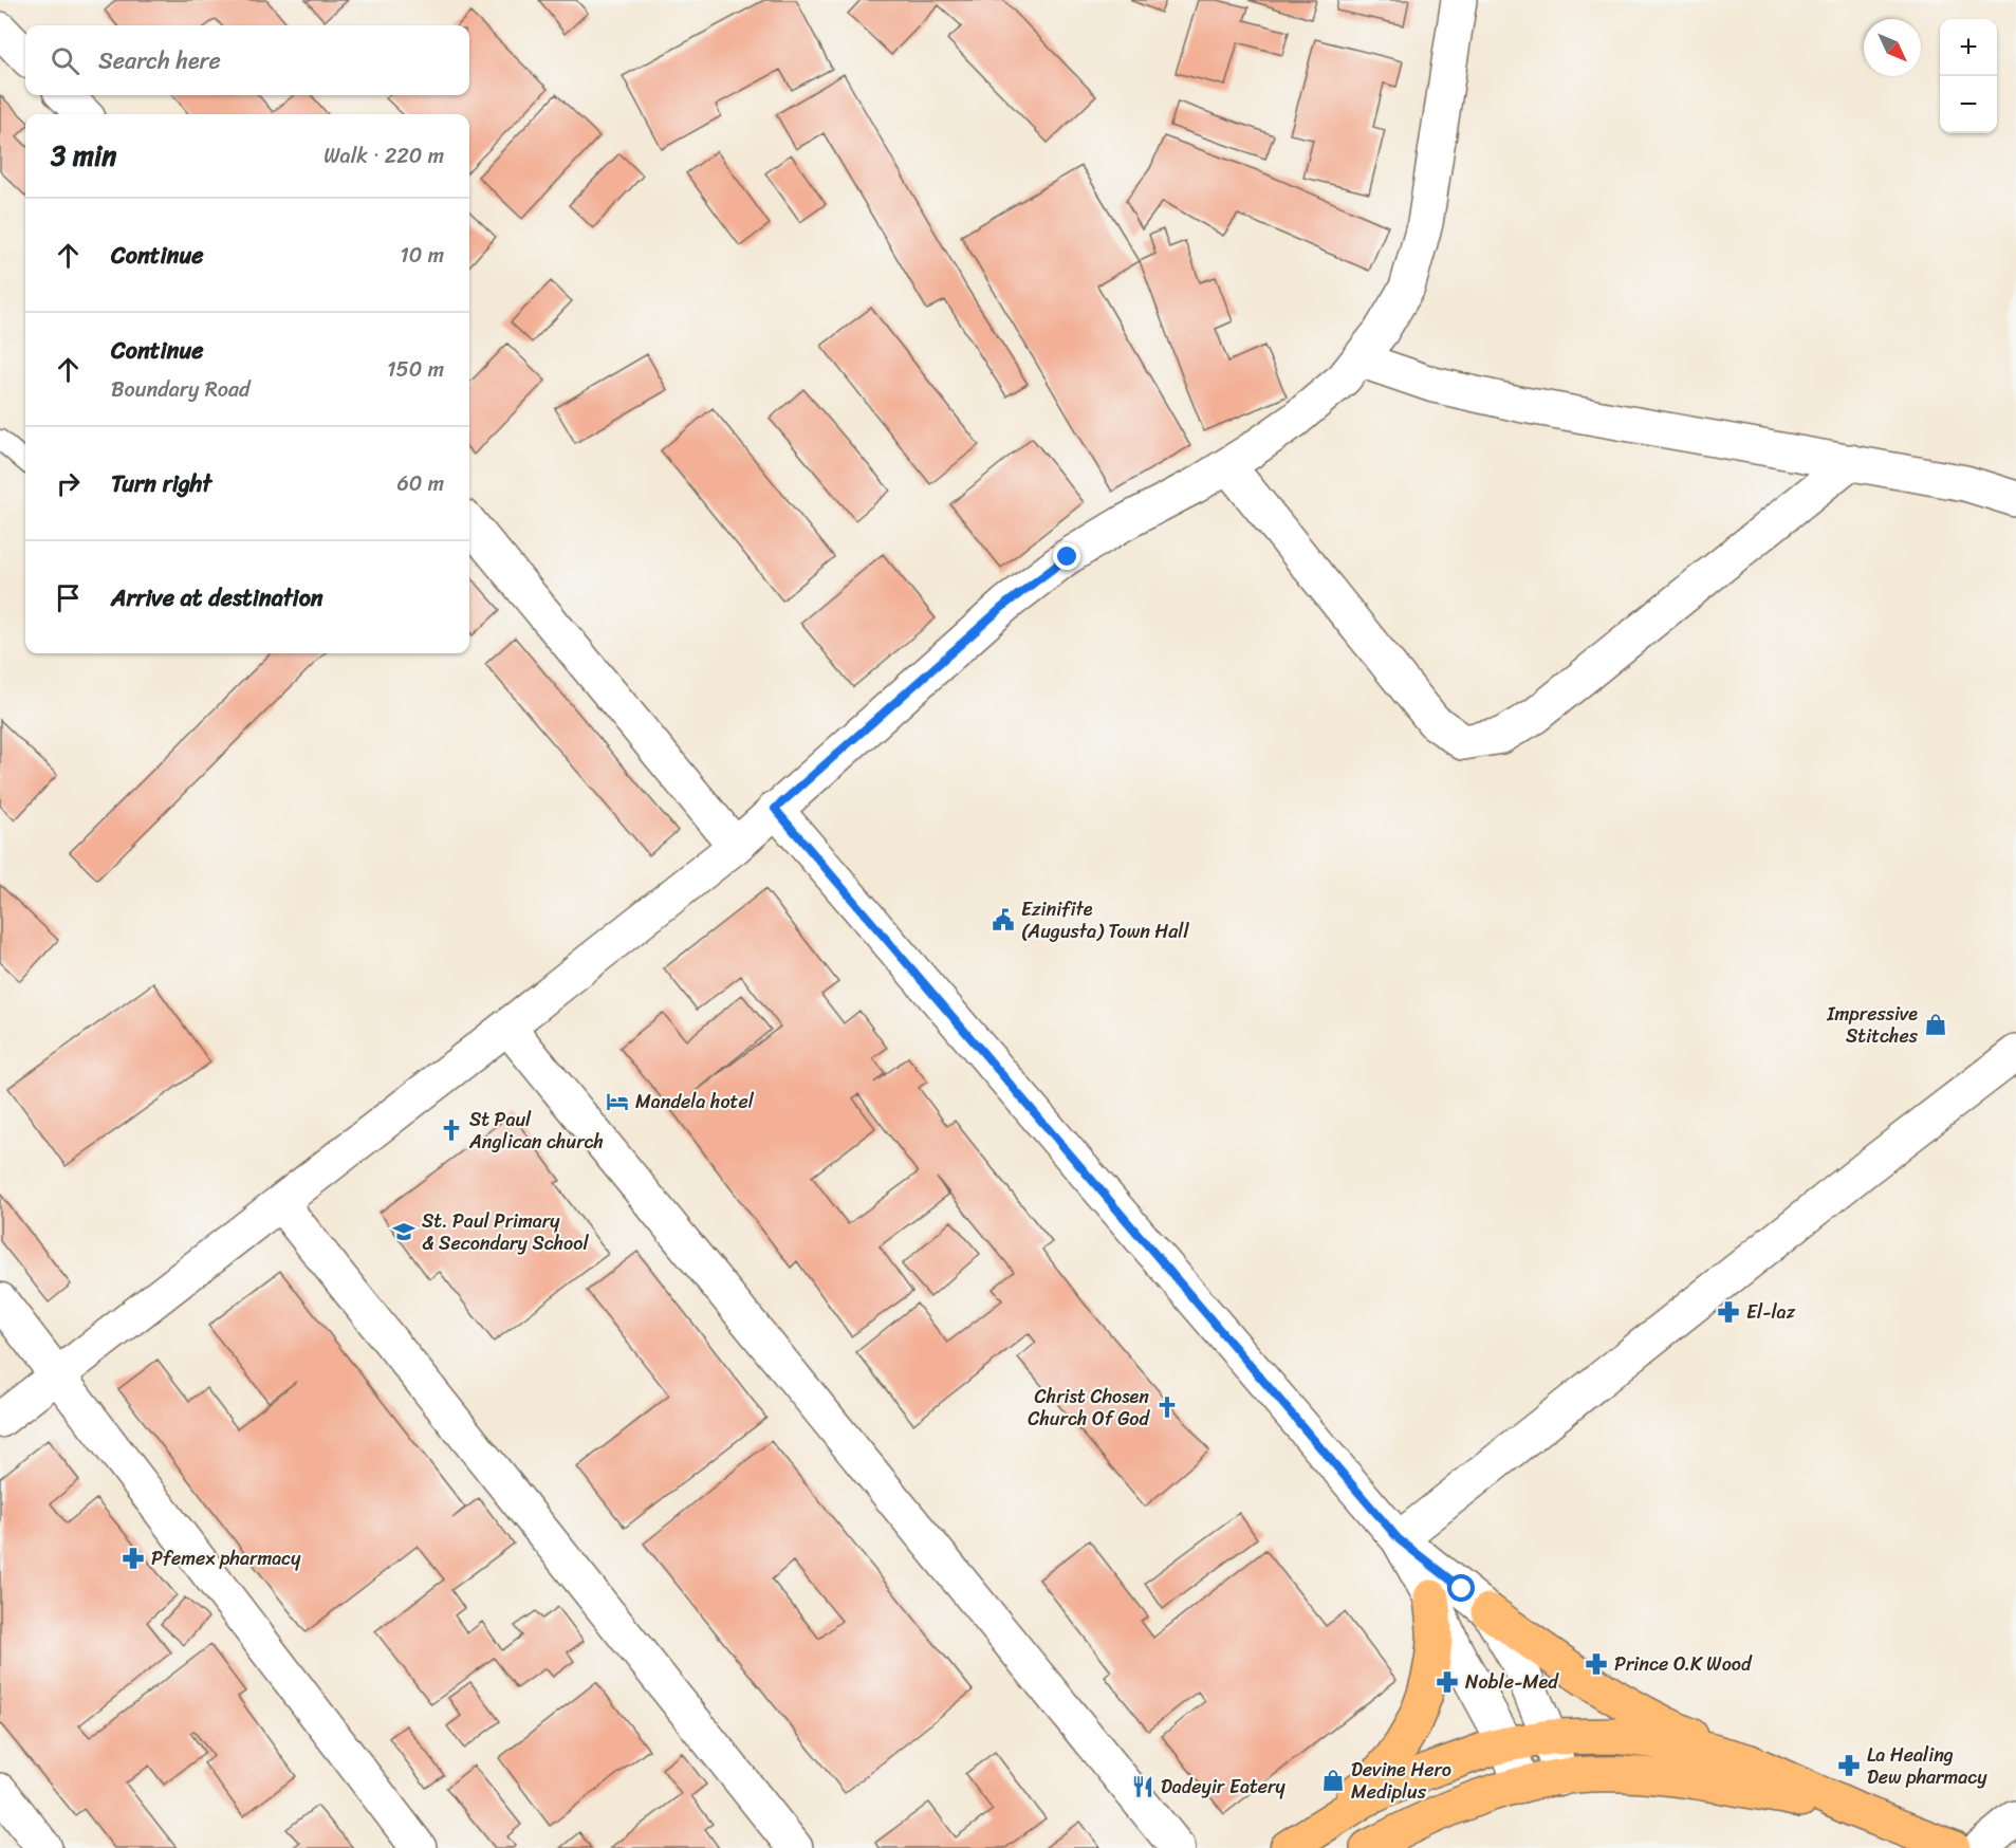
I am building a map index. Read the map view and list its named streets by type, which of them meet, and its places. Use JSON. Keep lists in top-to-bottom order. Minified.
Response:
{"places":{"public building":["Ezinifite (Augusta) Town Hall"],"shop":["Impressive Stitches","Devine Hero Mediplus"],"hotel":["Mandela hotel"],"church":["St Paul Anglican church","Christ Chosen Church Of God"],"school or university":["St. Paul Primary & Secondary School"],"pharmacy":["El-laz","Pfemex pharmacy","Prince O.K Wood","Noble-Med","La Healing Dew pharmacy"],"restaurant":["Dadeyir Eatery"]},"north":"bottom right","page":{"map_buttons":["+","−"],"search":"Search here","heading":["3 min","Walk · 220 m"],"list":[["Continue","10 m"],["Continue","Boundary Road","150 m"],["Turn right","60 m"],"Arrive at destination"]}}
